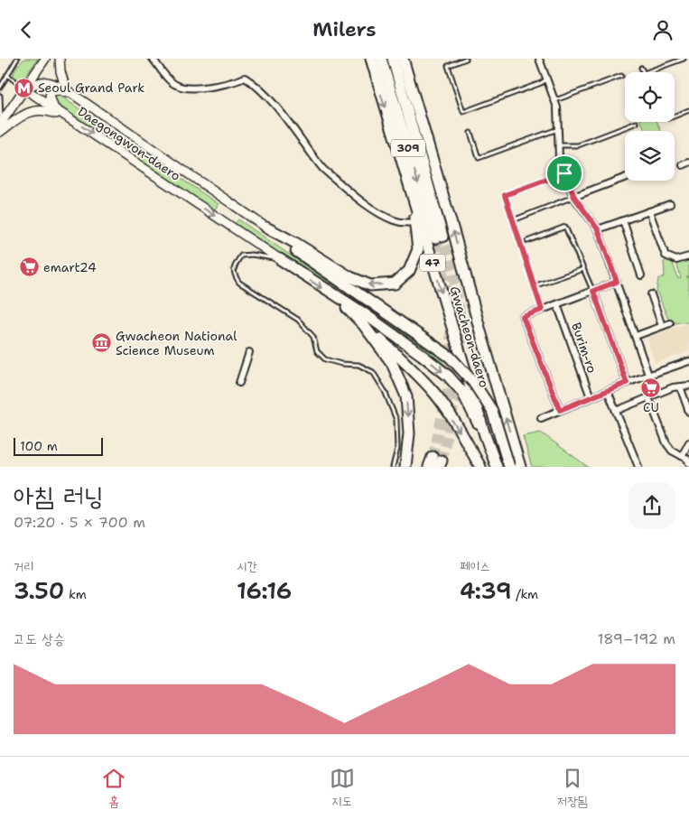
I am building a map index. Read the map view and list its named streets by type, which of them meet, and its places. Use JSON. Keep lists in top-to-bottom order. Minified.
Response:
{"streets":{"highway":["309","47","Gwacheon-daero"],"street":["Daegongwon-daero","Burim-ro"]},"places":{"metro station":["Seoul Grand Park"],"supermarket":["emart24","CU"],"museum":["Gwacheon National Science Museum"]},"scale_bar":"100 m","page":{"header":"Milers","scale":"100 m","heading":["아침 러닝","07:20 · 5 × 700 m"],"stats":[["거리","3.50 km"],["시간","16:16"],["페이스","4:39 /km"]],"chart":["고도 상승","189–192 m"],"tabs":["홈","지도","저장됨"]}}
